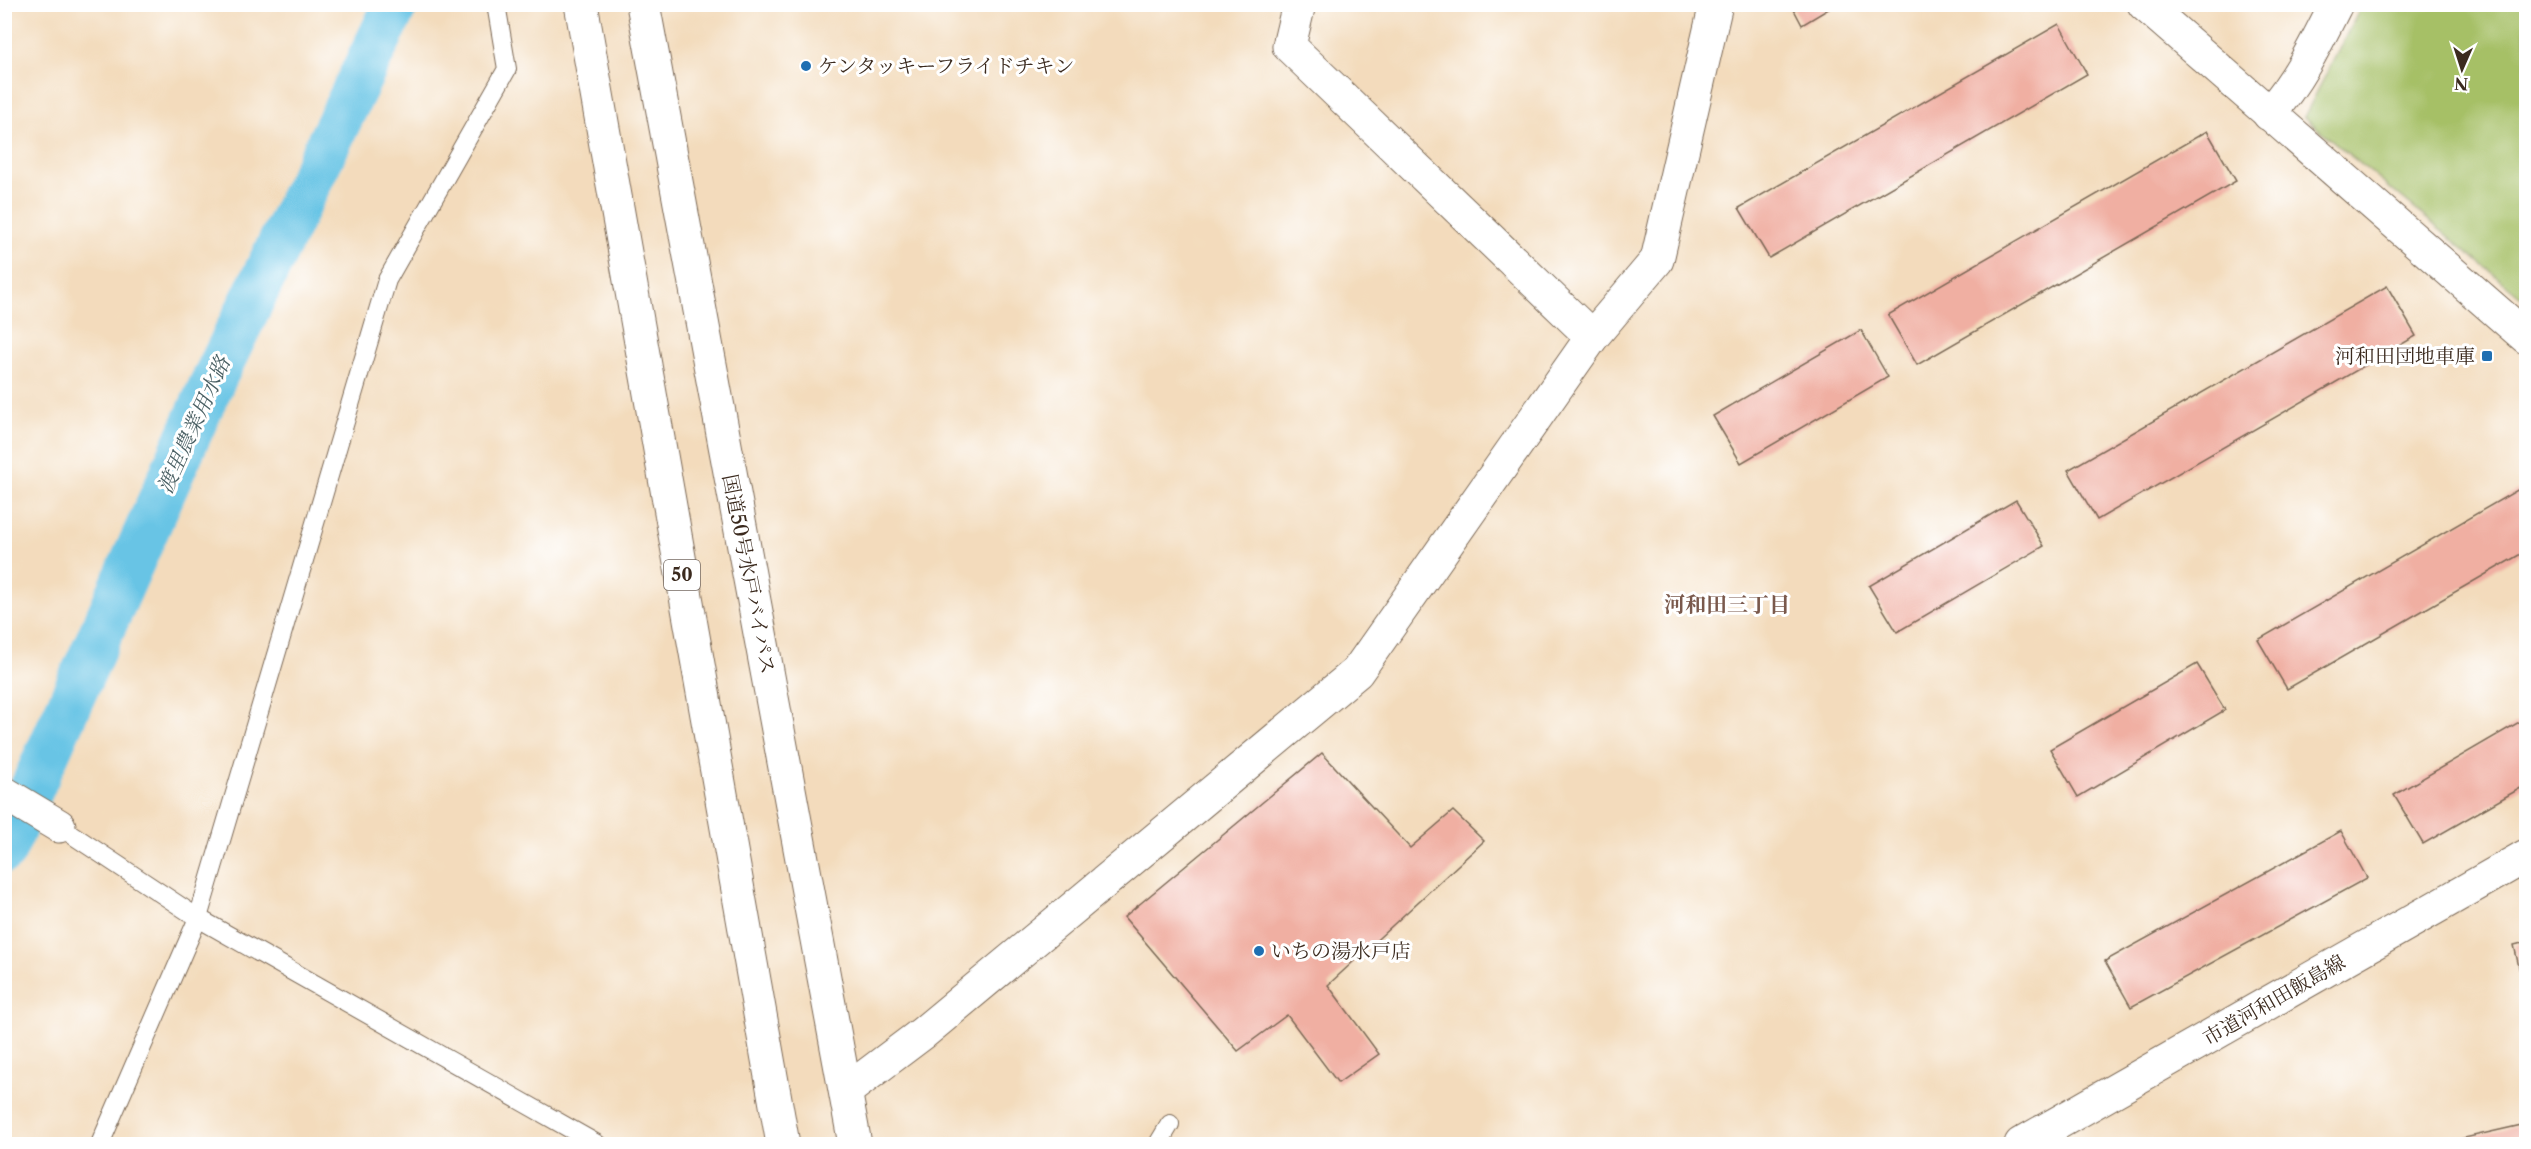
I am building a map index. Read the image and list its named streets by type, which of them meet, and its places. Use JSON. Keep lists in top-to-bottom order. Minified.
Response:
{"streets":{"main road":["国道50号水戸バイパス","50","市道河和田飯島線"]},"districts":["河和田三丁目"],"water":["渡里農業用水路"],"places":{"other":["ケンタッキーフライドチキン","いちの湯水戸店"],"transit":["河和田団地車庫"]},"north":"bottom"}
